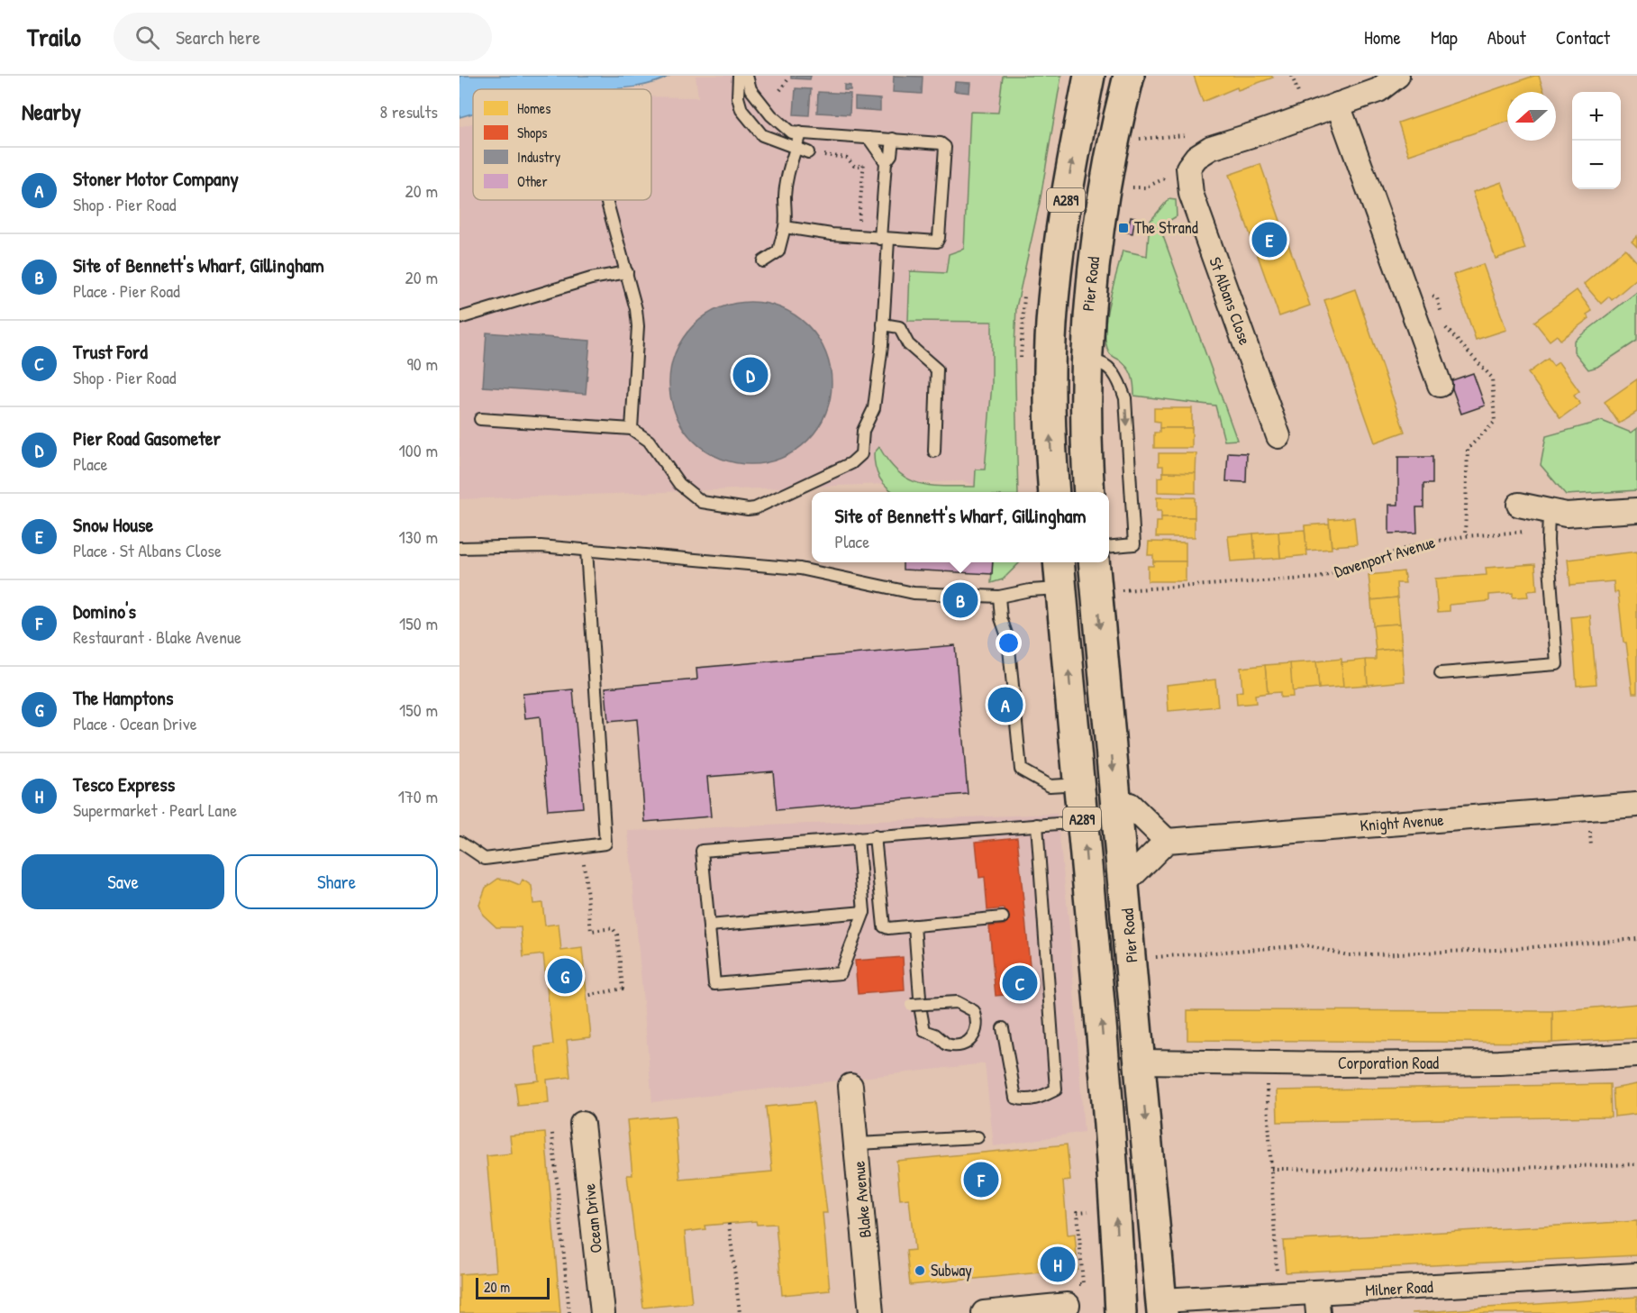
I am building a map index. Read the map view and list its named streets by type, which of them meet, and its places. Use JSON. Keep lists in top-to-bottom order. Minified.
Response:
{"streets":{"main road":["A289","Pier Road"],"street":["St Albans Close","Knight Avenue","Corporation Road","Blake Avenue","Ocean Drive","Milner Road"],"path":["Davenport Avenue"]},"crossings":[["Pier Road","Corporation Road"],["Pier Road","Milner Road"]],"places":{"transit":["The Strand"],"other":["Subway"]},"legend":["Homes","Shops","Industry","Other"],"scale_bar":"20 m","north":"left","page":{"header":"Trailo","search":"Search here","nav":["Home","Map","About","Contact"],"heading":["Nearby","8 results"],"map_buttons":["+","−"],"list":[{"mark":"A","name":"Stoner Motor Company","note":"Shop · Pier Road","value":"20 m"},{"mark":"B","name":"Site of Bennett's Wharf, Gillingham","note":"Place · Pier Road","value":"20 m"},{"mark":"C","name":"Trust Ford","note":"Shop · Pier Road","value":"90 m"},{"mark":"D","name":"Pier Road Gasometer","note":"Place","value":"100 m"},{"mark":"E","name":"Snow House","note":"Place · St Albans Close","value":"130 m"},{"mark":"F","name":"Domino's","note":"Restaurant · Blake Avenue","value":"150 m"},{"mark":"G","name":"The Hamptons","note":"Place · Ocean Drive","value":"150 m"},{"mark":"H","name":"Tesco Express","note":"Supermarket · Pearl Lane","value":"170 m"}],"pins":["E","D","B","A","G","C","F","H"],"popup":["Site of Bennett's Wharf, Gillingham","Place"],"buttons":["Save","Share"],"scale":"20 m"}}
